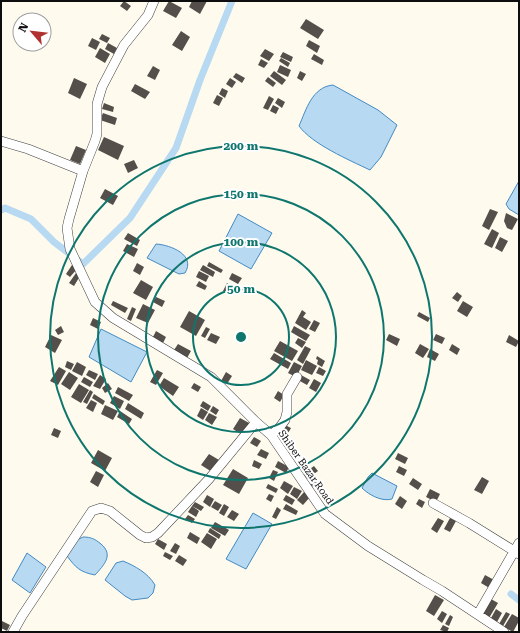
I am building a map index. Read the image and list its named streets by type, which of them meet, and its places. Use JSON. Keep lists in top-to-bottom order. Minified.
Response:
{"streets":{"street":["Shiber Bazar Road"]},"north":"top left","rings":["200 m","150 m","100 m","50 m"]}
